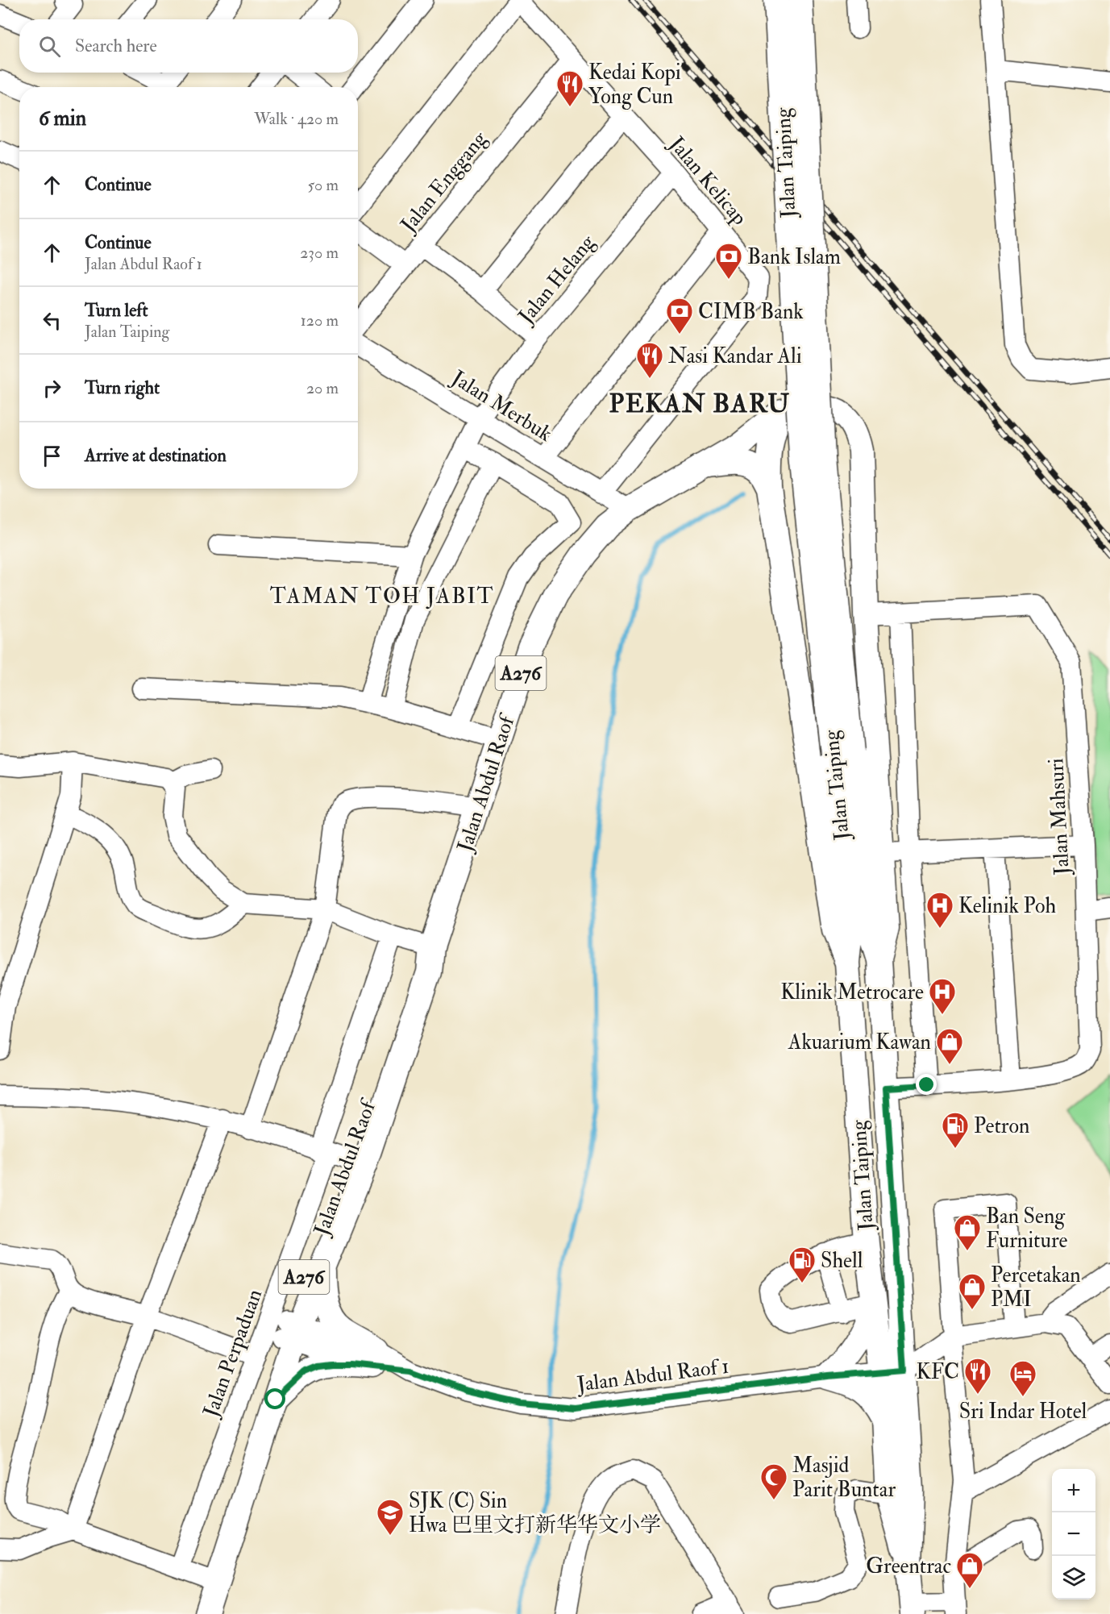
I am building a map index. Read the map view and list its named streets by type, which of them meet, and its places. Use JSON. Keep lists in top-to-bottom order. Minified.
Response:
{"streets":{"main road":["Jalan Taiping","A276","Jalan Abdul Raof"],"street":["Jalan Kelicap","Jalan Enggang","Jalan Helang","Jalan Merbuk","Jalan Mahsuri","Jalan Perpaduan","Jalan Abdul Raof 1"]},"crossings":[["Jalan Taiping","Jalan Abdul Raof 1"],["Jalan Kelicap","Jalan Enggang"],["Jalan Kelicap","Jalan Helang"],["Jalan Kelicap","Jalan Merbuk"],["Jalan Helang","Jalan Merbuk"],["Jalan Merbuk","Jalan Abdul Raof"],["Jalan Abdul Raof","Jalan Perpaduan"],["Jalan Abdul Raof","Jalan Abdul Raof 1"]],"districts":["PEKAN BARU","TAMAN TOH JABIT"],"places":{"restaurant":["Kedai Kopi Yong Cun","Nasi Kandar Ali","KFC"],"bank":["Bank Islam","CIMB Bank"],"hospital":["Kelinik Poh","Klinik Metrocare"],"shop":["Akuarium Kawan","Ban Seng Furniture","Percetakan PMI","Greentrac"],"fuel station":["Petron","Shell"],"hotel":["Sri Indar Hotel"],"mosque":["Masjid Parit Buntar"],"school or university":["SJK (C) Sin Hwa 巴里文打新华华文小学"]},"page":{"search":"Search here","heading":["6 min","Walk · 420 m"],"list":[["Continue","50 m"],["Continue","Jalan Abdul Raof 1","230 m"],["Turn left","Jalan Taiping","120 m"],["Turn right","20 m"],"Arrive at destination"],"map_buttons":["+","−"]}}
